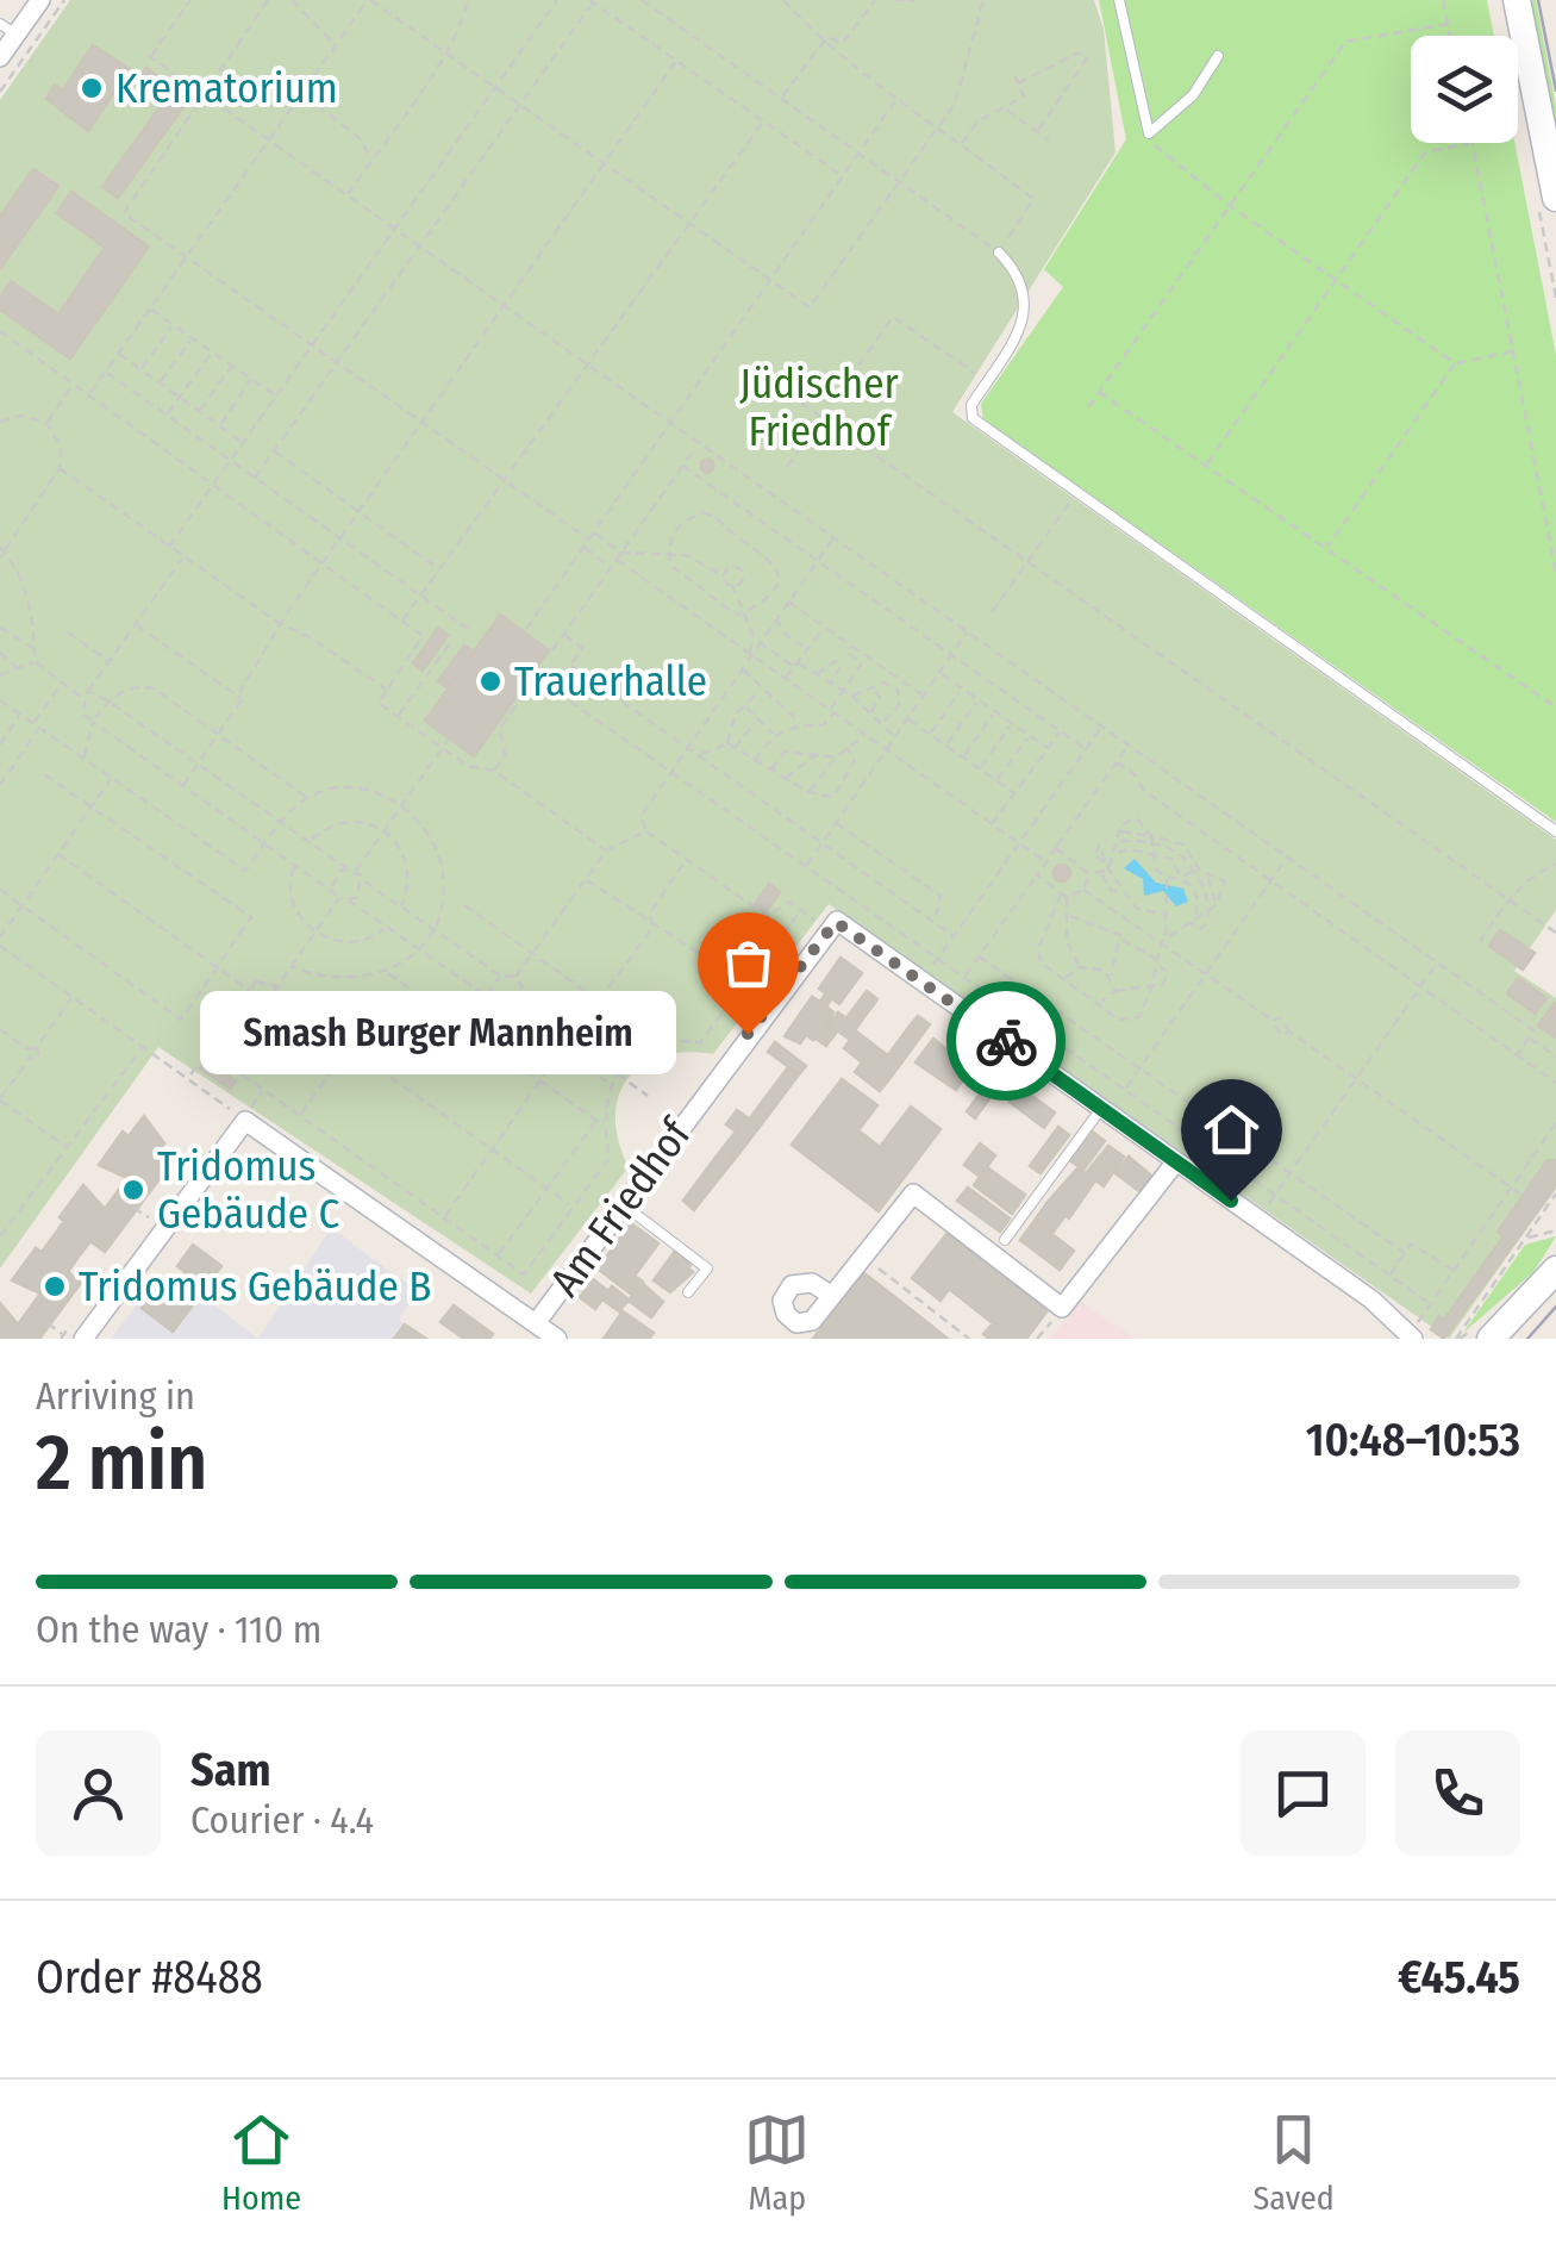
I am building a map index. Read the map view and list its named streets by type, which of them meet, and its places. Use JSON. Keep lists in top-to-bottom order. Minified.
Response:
{"streets":{"street":["Am Friedhof"]},"parks":["Jüdischer Friedhof"],"places":["Krematorium","Trauerhalle","Smash Burger Mannheim","Tridomus Gebäude C","Tridomus Gebäude B"],"page":{"bubble":"Smash Burger Mannheim","heading":["2 min","Arriving in","10:48–10:53"],"panel":["Sam","Courier · 4.4","Order #8488","€45.45"],"bar":"On the way · 110 m","tabs":["Home","Map","Saved"]}}
